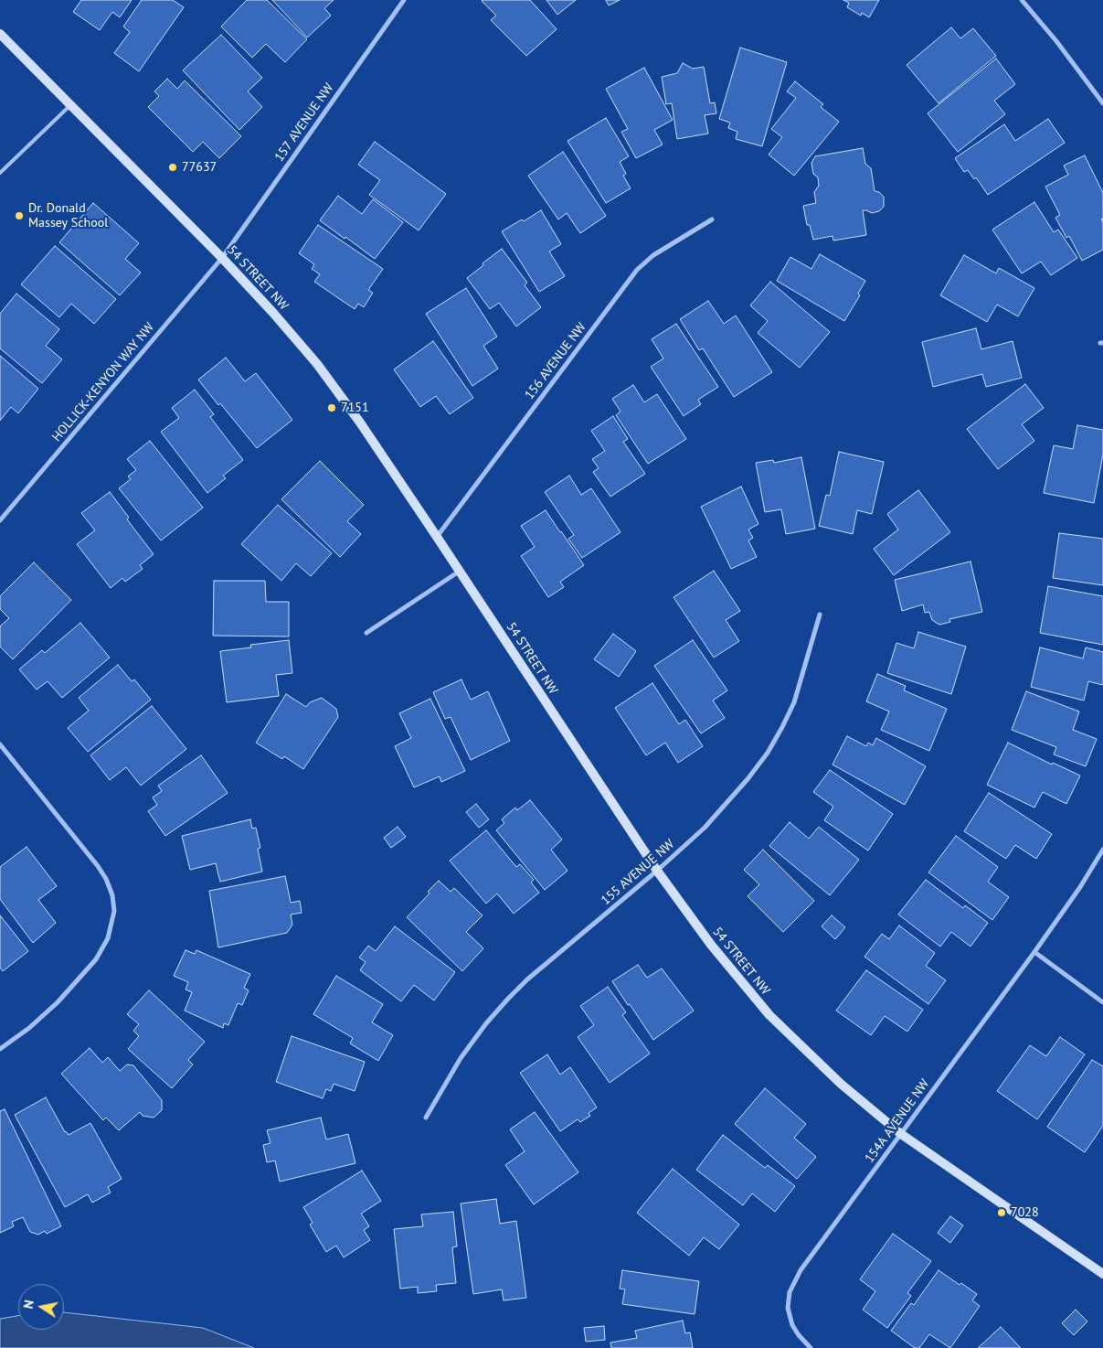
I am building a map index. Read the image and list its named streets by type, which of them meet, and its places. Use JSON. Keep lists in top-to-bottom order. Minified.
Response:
{"streets":{"street":["157 AVENUE NW","54 STREET NW","156 AVENUE NW","HOLLICK-KENYON WAY NW","155 AVENUE NW","154A AVENUE NW"]},"crossings":[["157 AVENUE NW","54 STREET NW"],["157 AVENUE NW","HOLLICK-KENYON WAY NW"],["54 STREET NW","156 AVENUE NW"],["54 STREET NW","HOLLICK-KENYON WAY NW"],["54 STREET NW","155 AVENUE NW"],["54 STREET NW","154A AVENUE NW"]],"places":["77637","Dr. Donald Massey School","7151","7028"],"north":"left"}
